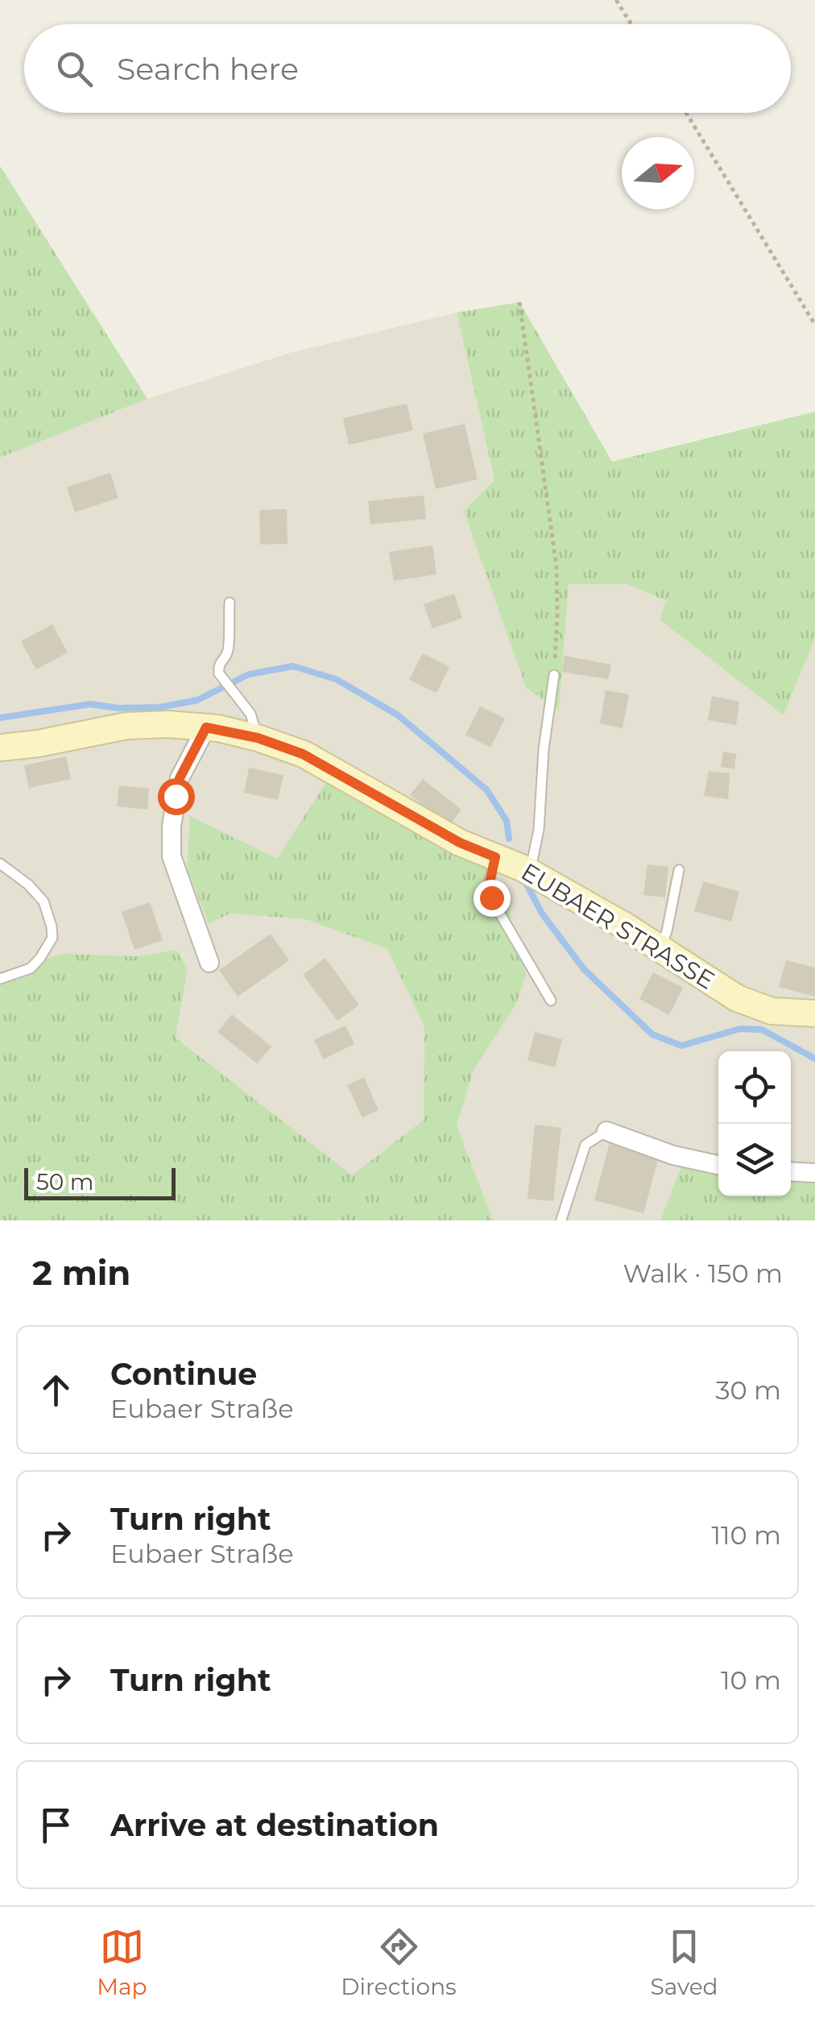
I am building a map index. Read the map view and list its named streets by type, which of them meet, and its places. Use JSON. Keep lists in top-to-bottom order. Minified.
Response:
{"streets":{"street":["EUBAER STRASSE"]},"scale_bar":"50 m","north":"right","page":{"search":"Search here","scale":"50 m","heading":["2 min","Walk · 150 m"],"list":[["Continue","Eubaer Straße","30 m"],["Turn right","Eubaer Straße","110 m"],["Turn right","10 m"],"Arrive at destination"],"nav":["Map","Directions","Saved"]}}
